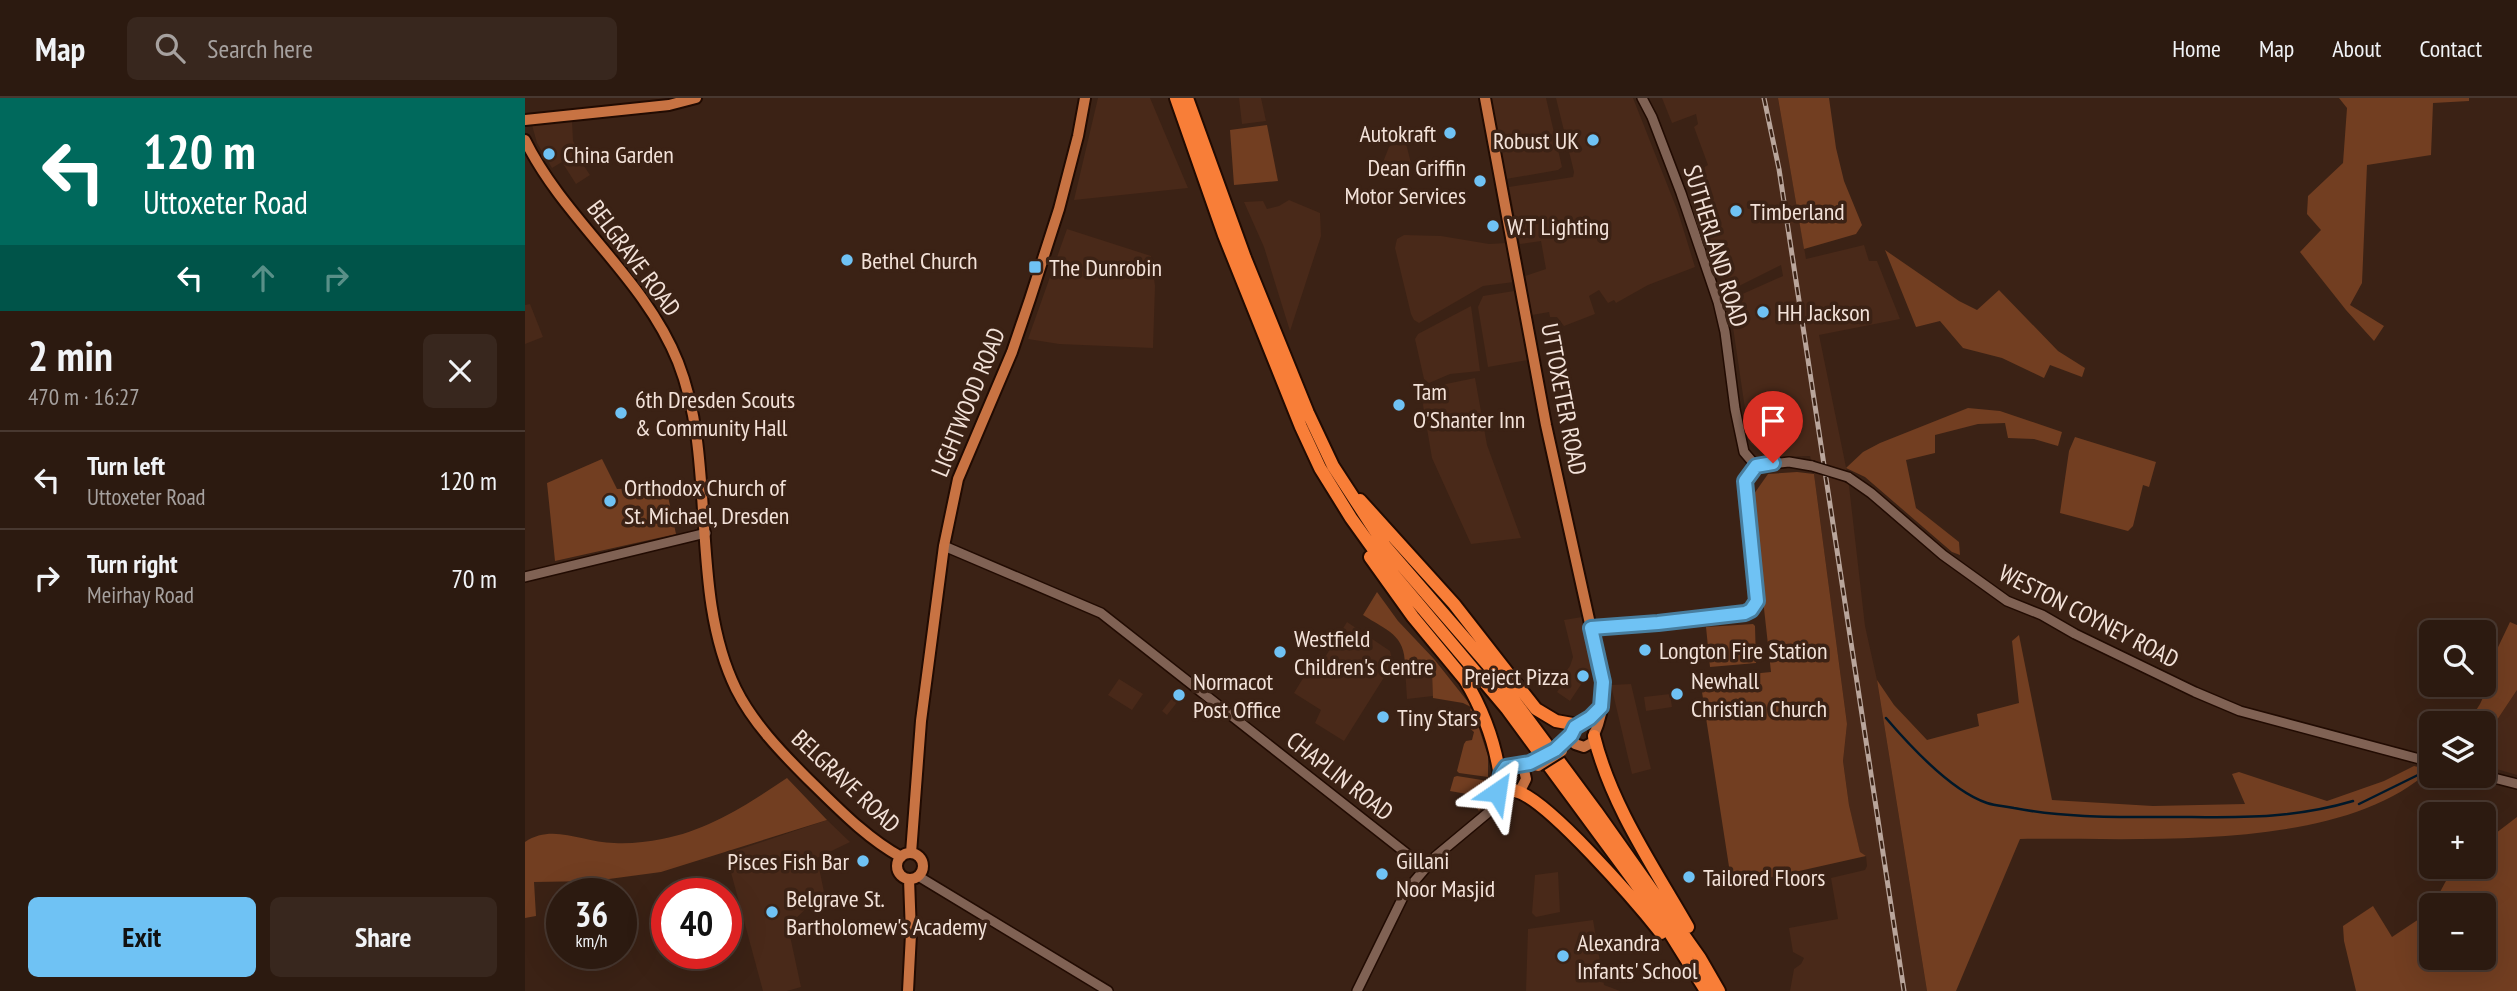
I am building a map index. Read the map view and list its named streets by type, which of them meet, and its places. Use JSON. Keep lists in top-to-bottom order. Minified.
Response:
{"streets":{"main road":["BELGRAVE ROAD","UTTOXETER ROAD","LIGHTWOOD ROAD"],"street":["SUTHERLAND ROAD","WESTON COYNEY ROAD","CHAPLIN ROAD"]},"crossings":[["SUTHERLAND ROAD","WESTON COYNEY ROAD"],["BELGRAVE ROAD","LIGHTWOOD ROAD"],["LIGHTWOOD ROAD","CHAPLIN ROAD"]],"places":{"other":["Autokraft","Robust UK","China Garden","Dean Griffin Motor Services","Timberland","W.T Lighting","Bethel Church","HH Jackson","Tam O'Shanter Inn","6th Dresden Scouts & Community Hall","Orthodox Church of St. Michael, Dresden","Longton Fire Station","Westfield Children's Centre","Preject Pizza","Newhall Christian Church","Normacot Post Office","Tiny Stars","Pisces Fish Bar","Gillani Noor Masjid","Tailored Floors","Belgrave St. Bartholomew's Academy","Alexandra Infants' School"],"transit":["The Dunrobin"]},"page":{"header":"Map","search":"Search here","nav":["Home","Map","About","Contact"],"turn":["120 m","Uttoxeter Road"],"heading":["2 min","470 m · 16:27"],"list":[{"name":"Turn left","note":"Uttoxeter Road","value":"120 m"},{"name":"Turn right","note":"Meirhay Road","value":"70 m"}],"map_buttons":["+","−"],"speed":"36 km/h","limit":"40","buttons":["Exit","Share"]}}
